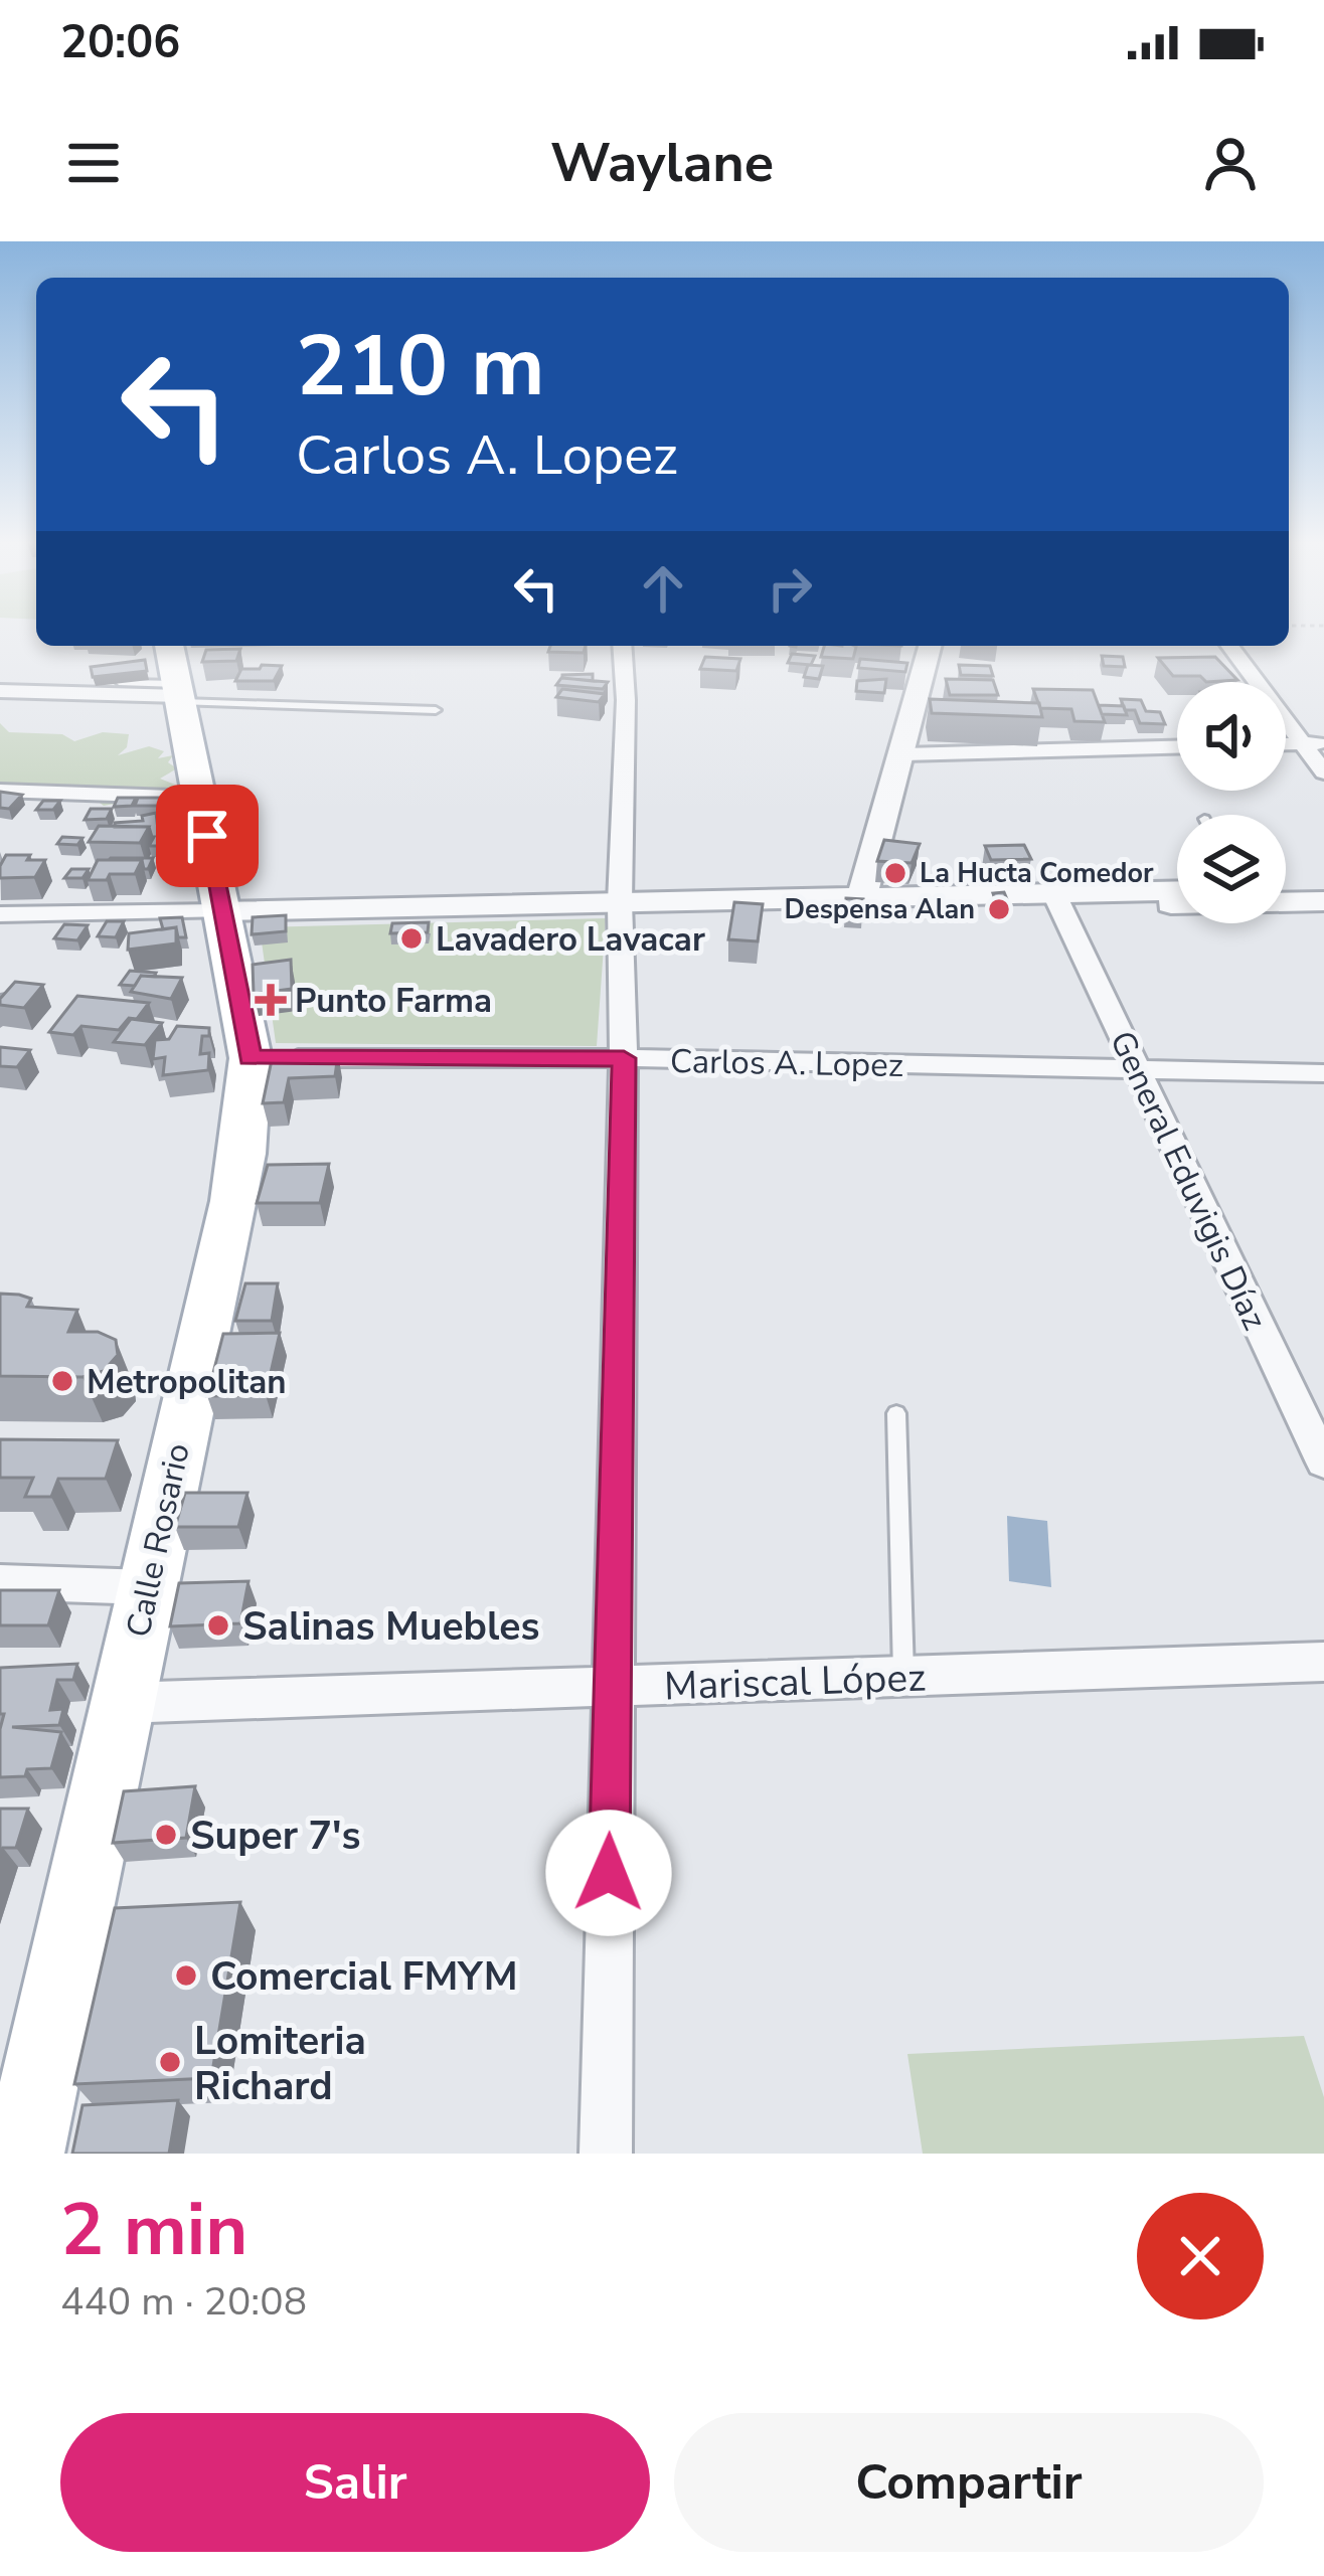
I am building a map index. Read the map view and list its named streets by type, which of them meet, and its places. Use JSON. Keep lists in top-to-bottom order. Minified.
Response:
{"streets":{"main road":["Calle Rosario"],"street":["Carlos A. Lopez","General Eduvigis Díaz","Mariscal López"]},"crossings":[["Carlos A. Lopez","General Eduvigis Díaz"],["Carlos A. Lopez","Calle Rosario"],["Calle Rosario","Mariscal López"]],"places":{"other":["La Hucta Comedor","Despensa Alan","Lavadero Lavacar","Metropolitan","Salinas Muebles","Super 7's","Comercial FMYM","Lomiteria Richard"],"health":["Punto Farma"]},"page":{"status":"20:06","header":"Waylane","turn":["210 m","Carlos A. Lopez"],"heading":["2 min","440 m · 20:08"],"buttons":["Salir","Compartir"]}}
